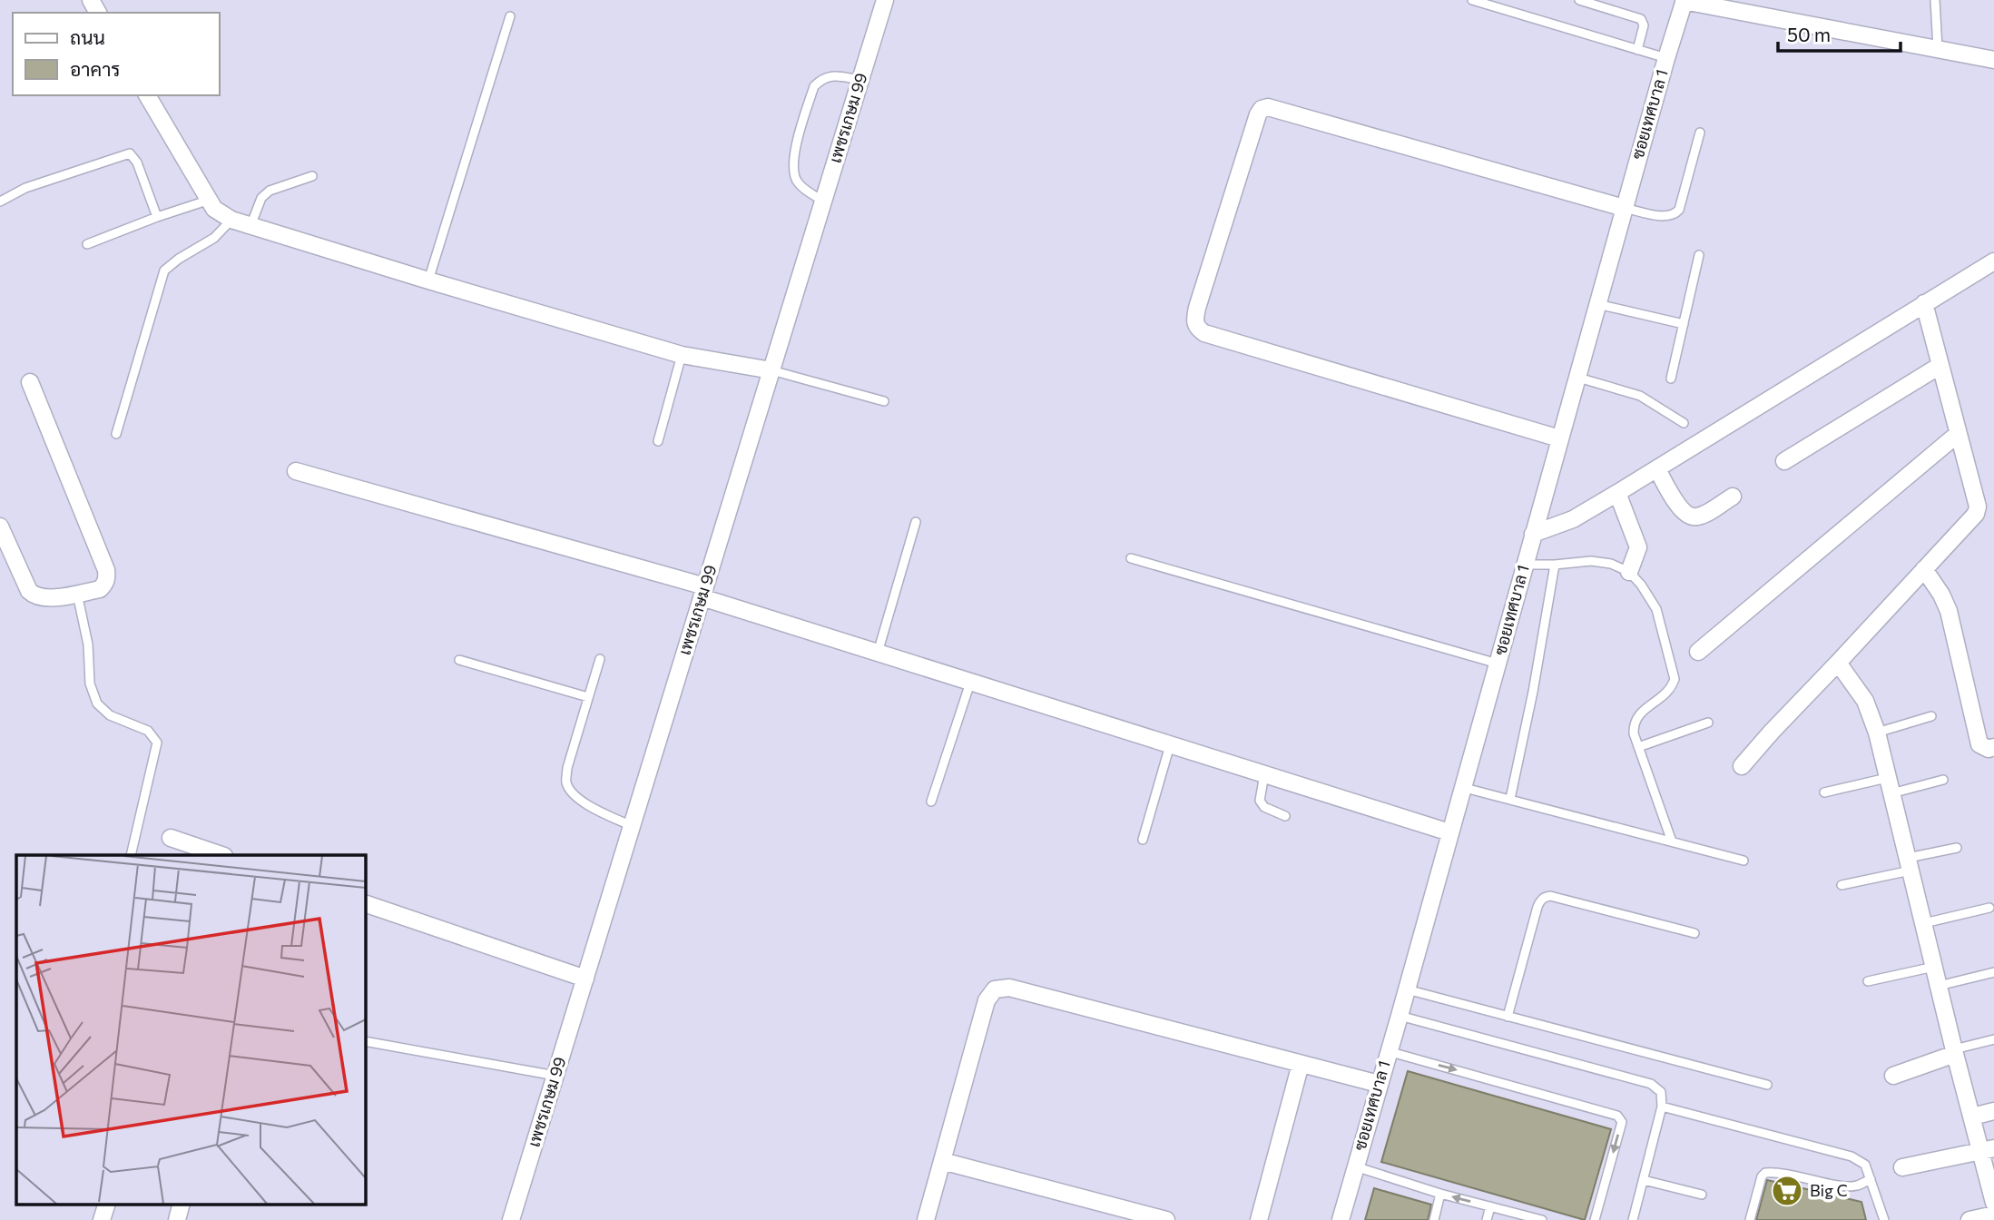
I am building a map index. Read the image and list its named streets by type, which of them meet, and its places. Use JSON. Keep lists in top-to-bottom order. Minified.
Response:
{"streets":{"street":["ซอยเทศบาล 1","เพชรเกษม 99"]},"places":{"supermarket":["Big C"]},"legend":["ถนน","อาคาร"],"scale_bar":"50 m"}
